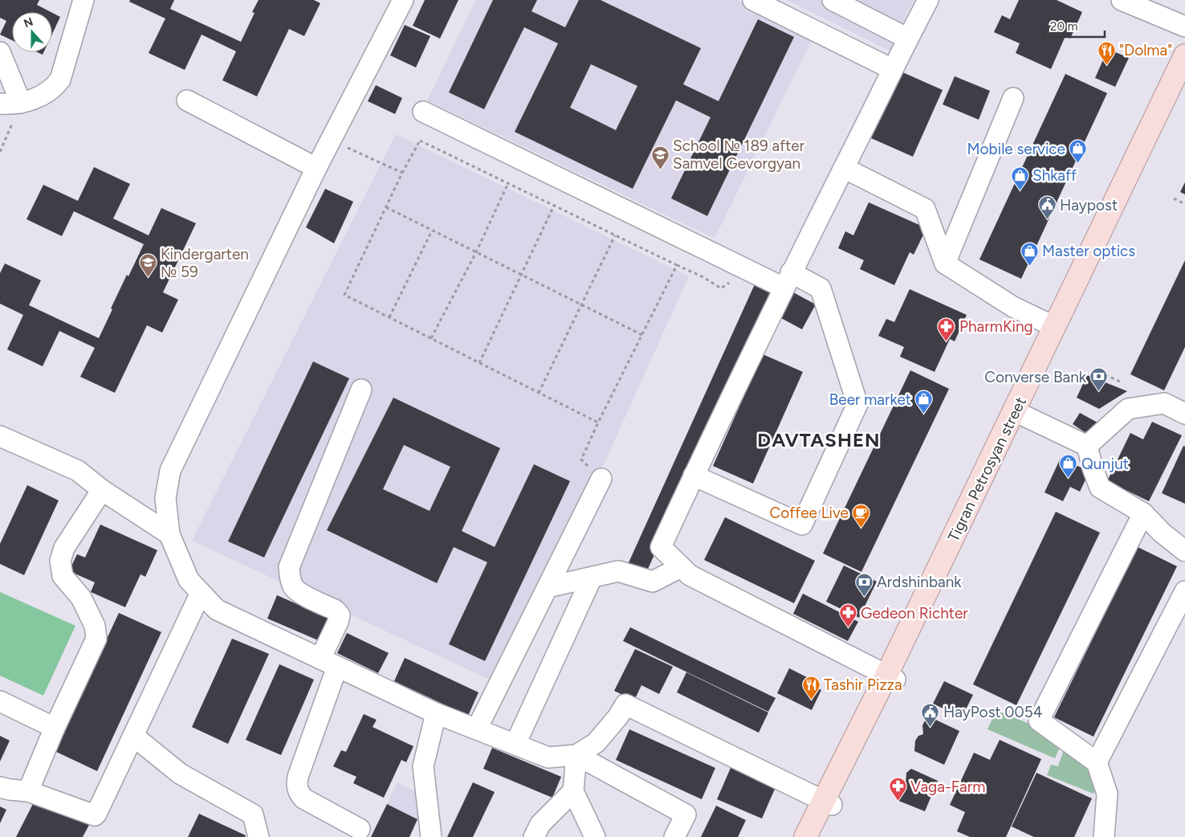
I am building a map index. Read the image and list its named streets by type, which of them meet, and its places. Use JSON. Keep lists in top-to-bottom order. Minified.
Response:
{"streets":{"main road":["Tigran Petrosyan street"]},"districts":["DAVTASHEN"],"places":{"restaurant":["\"Dolma\"","Tashir Pizza"],"shop":["Mobile service","Shkaff","Master optics","Beer market","Qunjut"],"school or university":["School № 189 after Samvel Gevorgyan","Kindergarten № 59"],"public building":["Haypost","HayPost 0054"],"pharmacy":["PharmKing","Gedeon Richter","Vaga-Farm"],"bank":["Converse Bank","Ardshinbank"],"cafe":["Coffee Live"]},"scale_bar":"20 m","north":"top"}
